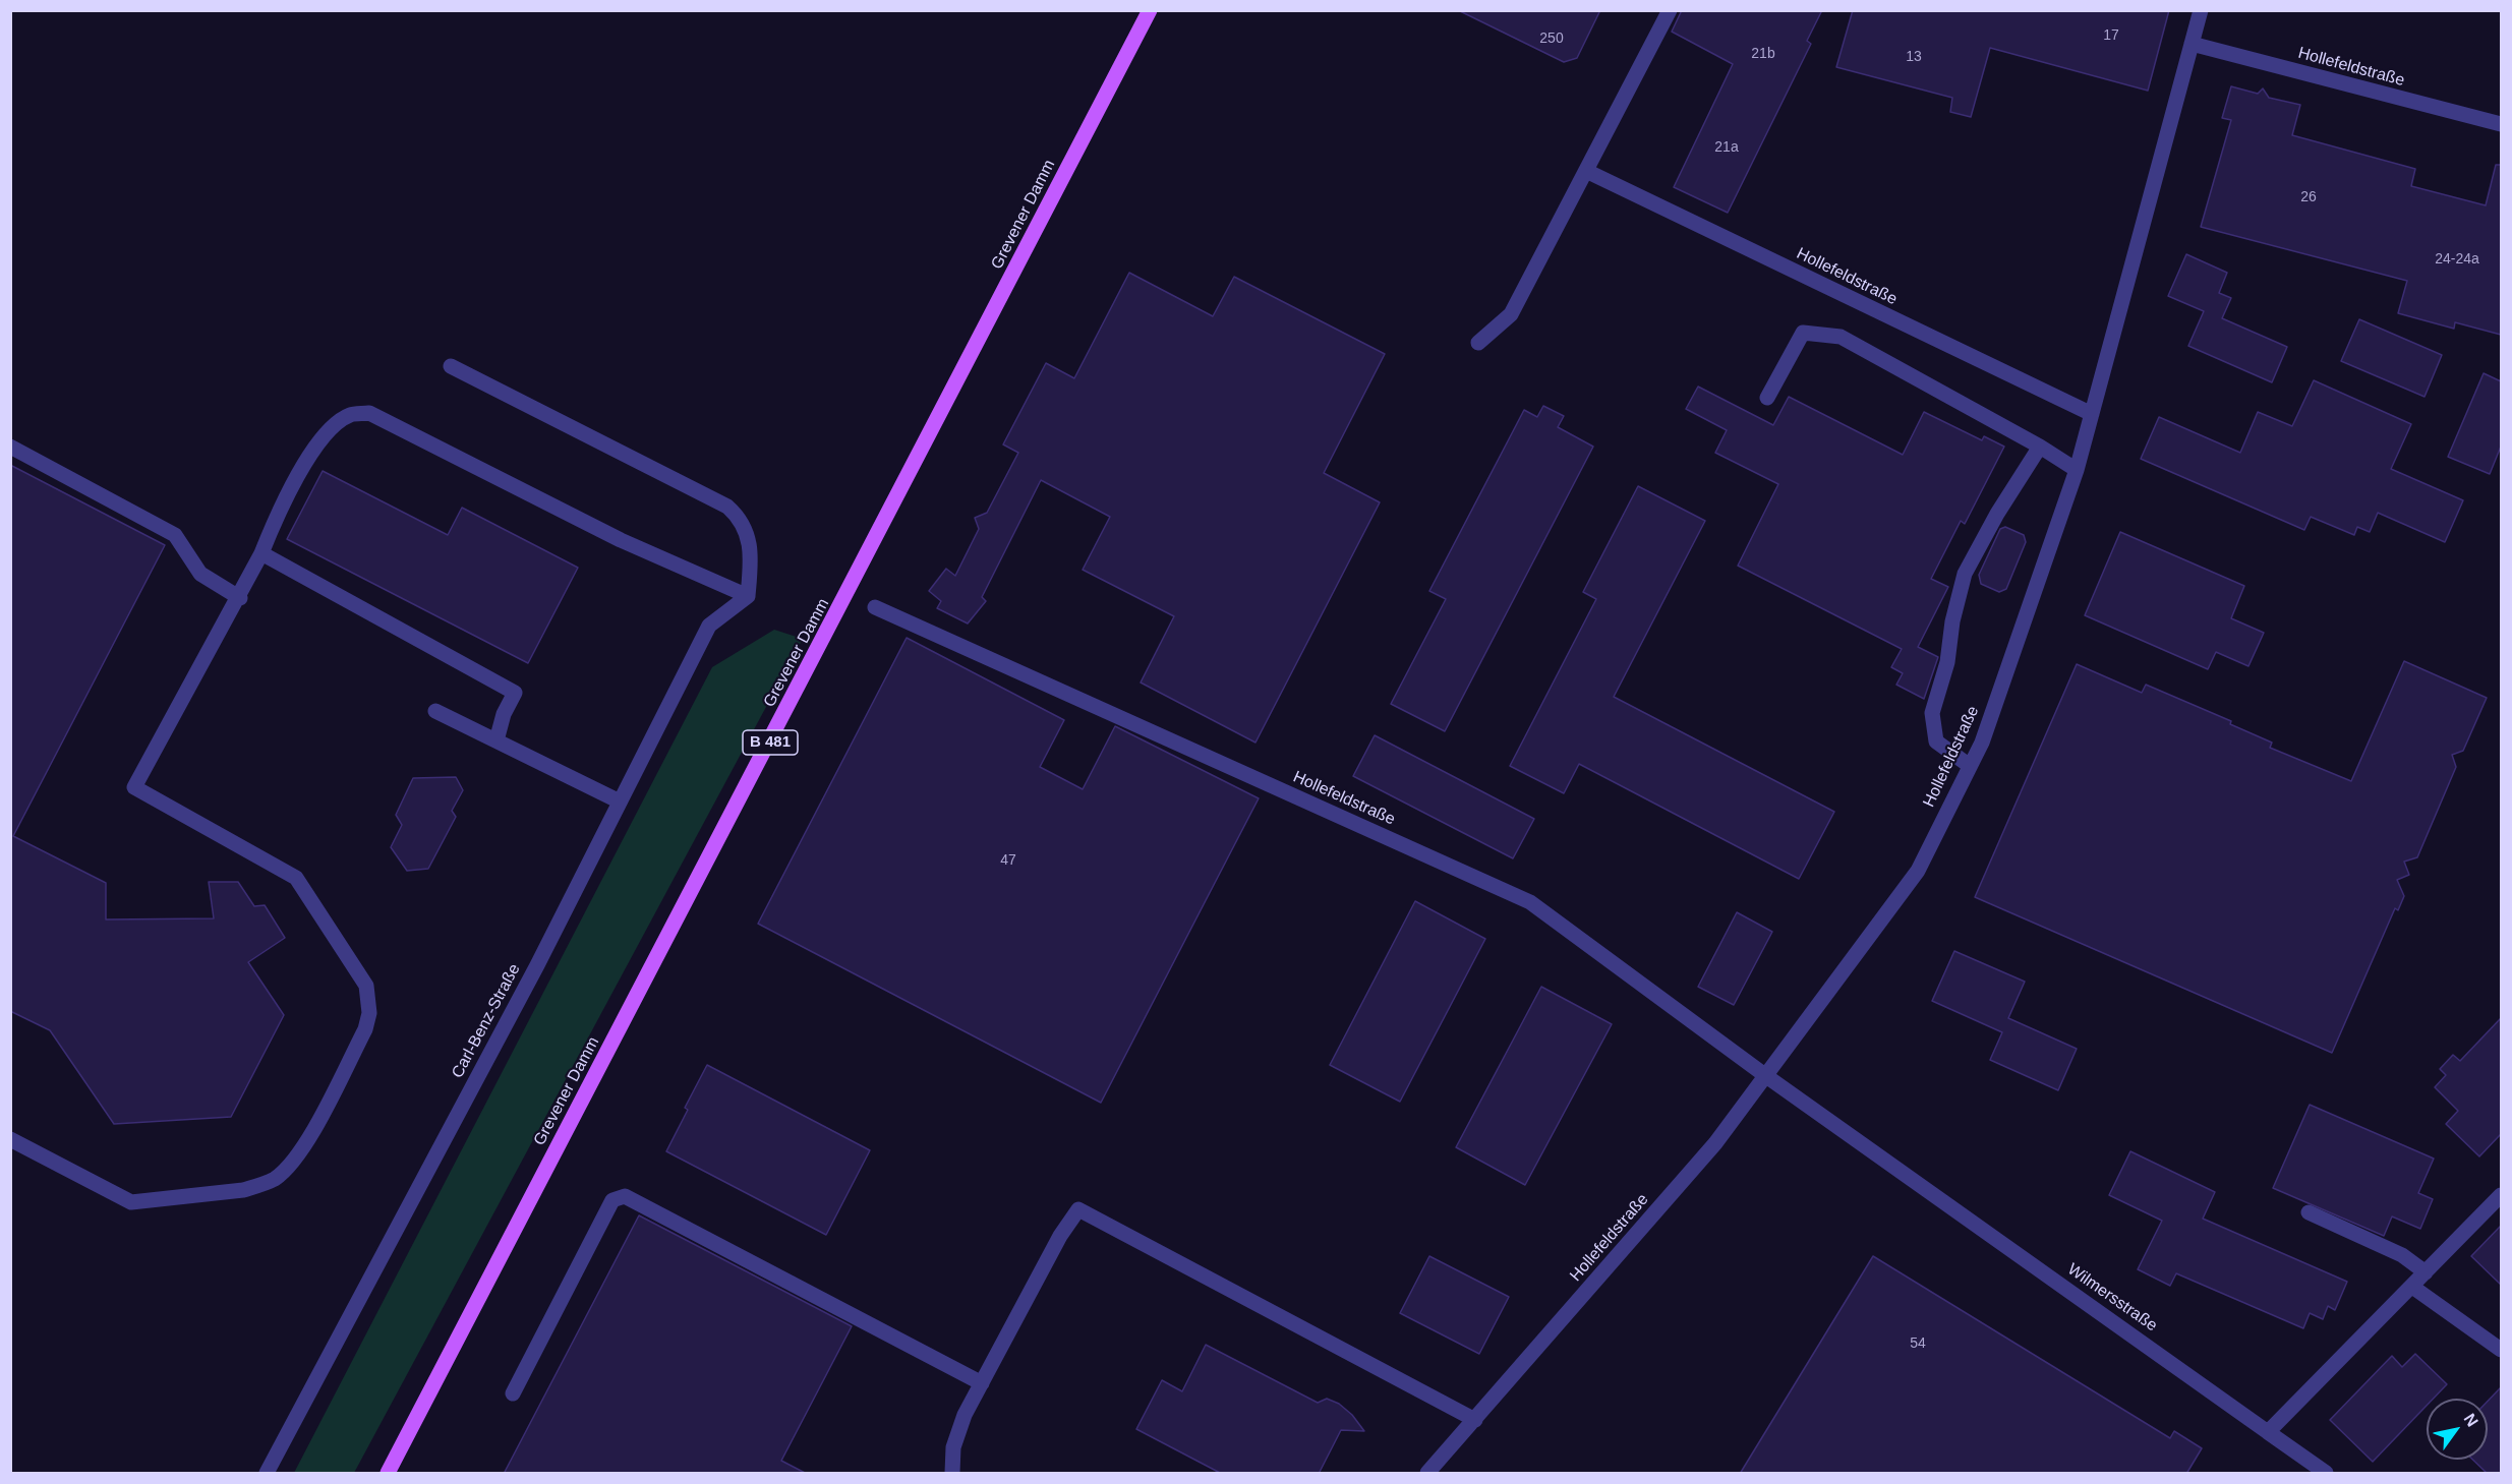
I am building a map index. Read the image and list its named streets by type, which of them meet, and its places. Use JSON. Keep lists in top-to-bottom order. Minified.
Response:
{"streets":{"main road":["Grevener Damm","B 481"],"street":["Hollefeldstraße","Carl-Benz-Straße","Wilmersstraße"]},"crossings":[["Hollefeldstraße","Wilmersstraße"]],"house_numbers":["17","250","21b","13","21a","26","24-24a","47","54"],"north":"top right"}
